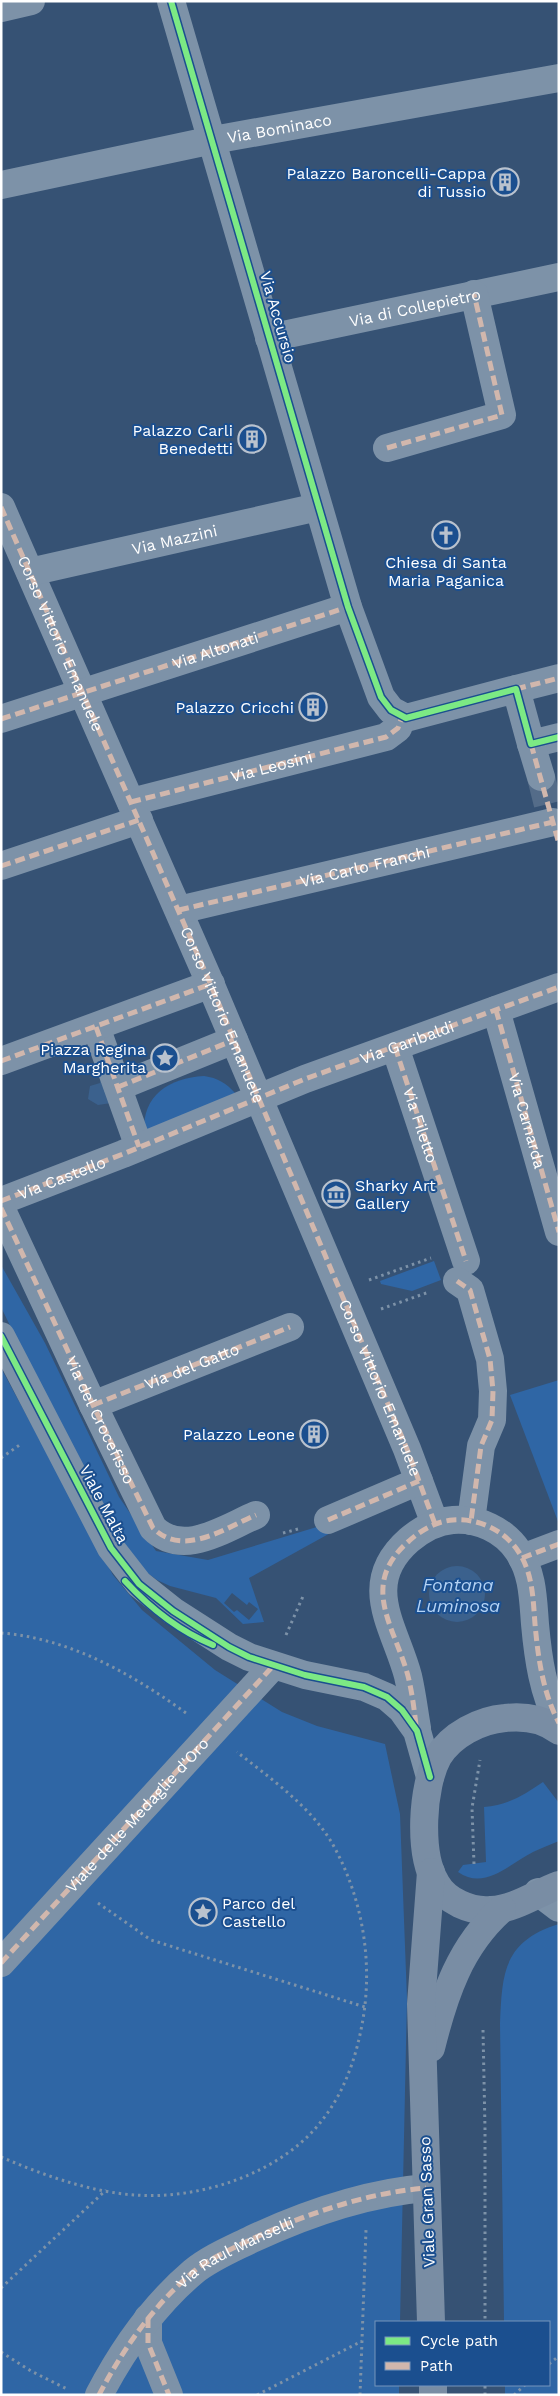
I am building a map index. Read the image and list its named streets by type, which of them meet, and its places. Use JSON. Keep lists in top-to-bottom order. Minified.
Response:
{"streets":{"street":["Via Bominaco","Via di Collepietro","Via Accursio","Via Mazzini","Corso Vittorio Emanuele","Via Altonati","Via Leosini","Via Carlo Franchi","Via Garibaldi","Via Camarda","Via Filetto","Via Castello","Via del Gatto","Via del Crocefisso","Viale Malta","Viale delle Medaglie d'Oro","Viale Gran Sasso","Via Raul Manselli"]},"crossings":[["Via Bominaco","Via Accursio"],["Via di Collepietro","Via Accursio"],["Via Accursio","Via Mazzini"],["Via Accursio","Via Altonati"],["Via Accursio","Via Leosini"],["Via Mazzini","Corso Vittorio Emanuele"],["Corso Vittorio Emanuele","Via Altonati"],["Corso Vittorio Emanuele","Via Leosini"],["Corso Vittorio Emanuele","Via Carlo Franchi"],["Corso Vittorio Emanuele","Via Garibaldi"],["Via Garibaldi","Via Camarda"],["Via Garibaldi","Via Filetto"],["Via del Gatto","Via del Crocefisso"],["Viale Malta","Viale delle Medaglie d'Oro"],["Viale Gran Sasso","Via Raul Manselli"]],"water":["Fontana Luminosa"],"places":{"building":["Palazzo Baroncelli-Cappa di Tussio","Palazzo Carli Benedetti","Palazzo Cricchi","Palazzo Leone"],"church":["Chiesa di Santa Maria Paganica"],"place":["Piazza Regina Margherita","Parco del Castello"],"museum":["Sharky Art Gallery"]},"legend":["Cycle path","Path"]}
